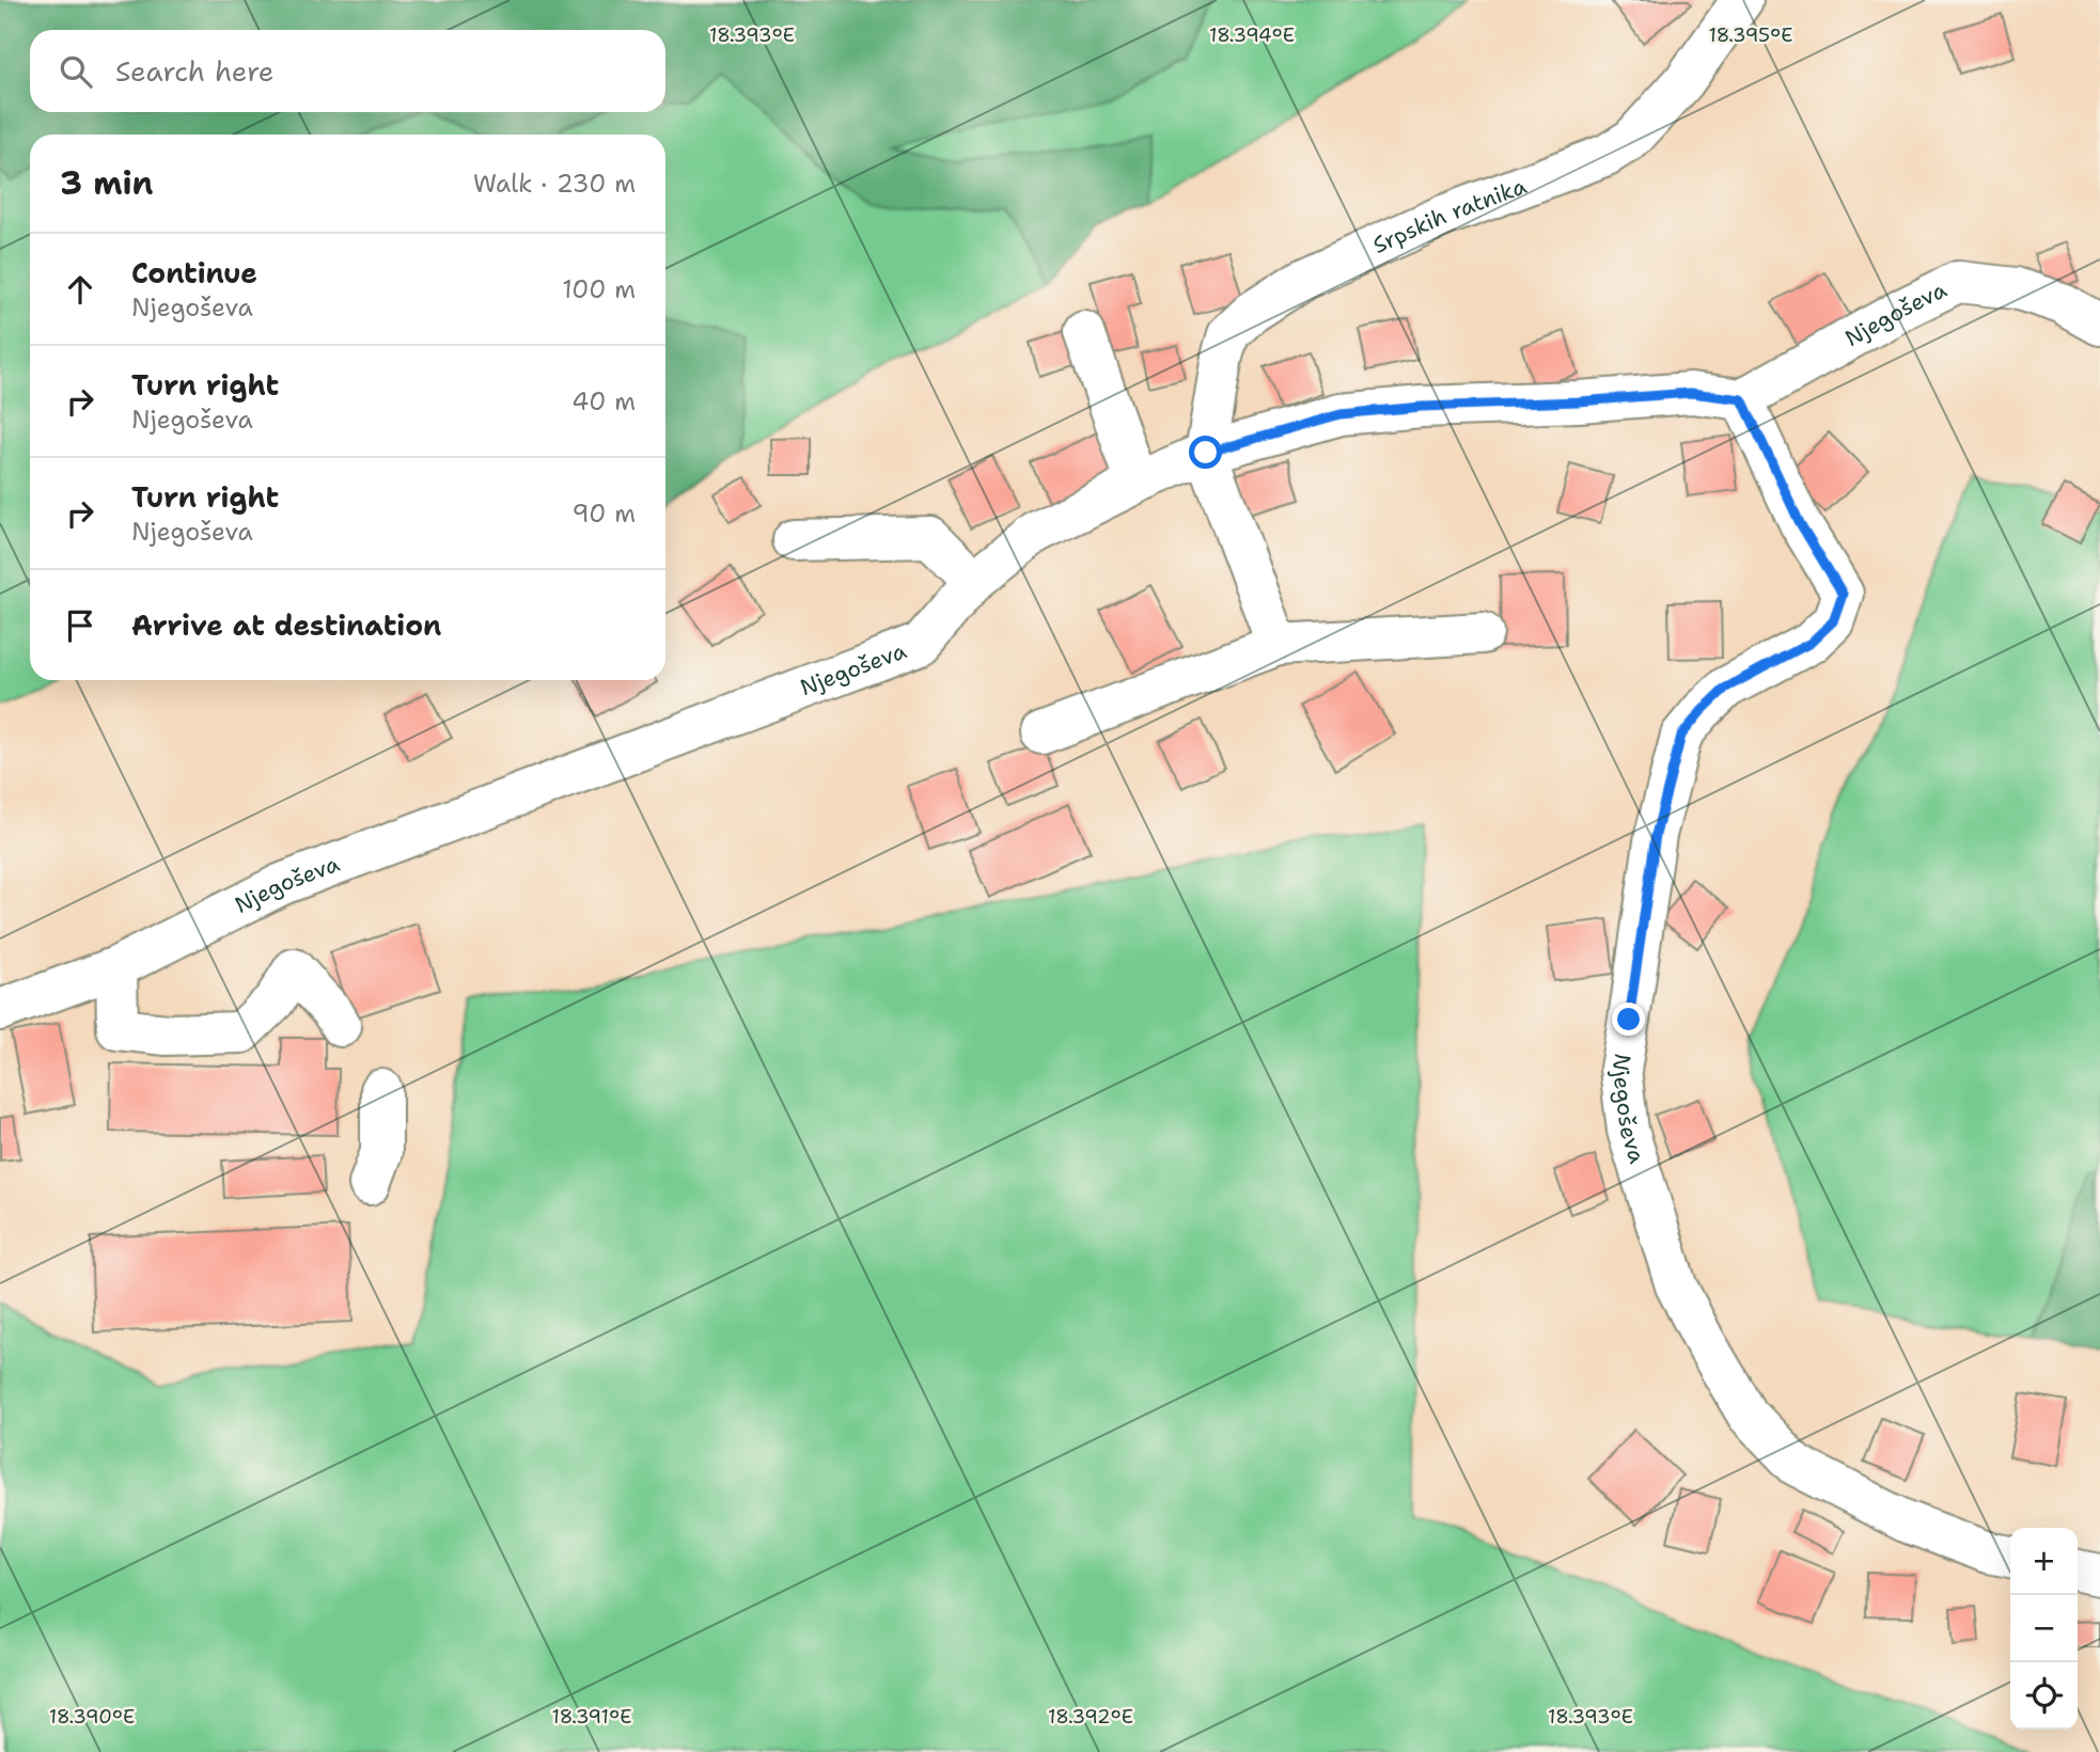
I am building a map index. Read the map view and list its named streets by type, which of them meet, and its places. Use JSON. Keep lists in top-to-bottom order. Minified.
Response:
{"streets":{"street":["Srpskih ratnika","Njegoševa"]},"crossings":[["Srpskih ratnika","Njegoševa"]],"page":{"search":"Search here","heading":["3 min","Walk · 230 m"],"list":[["Continue","Njegoševa","100 m"],["Turn right","Njegoševa","40 m"],["Turn right","Njegoševa","90 m"],"Arrive at destination"],"map_buttons":["+","−"]},"coordinates":["18.393°E","18.394°E","18.395°E","18.390°E","18.391°E","18.392°E"]}
